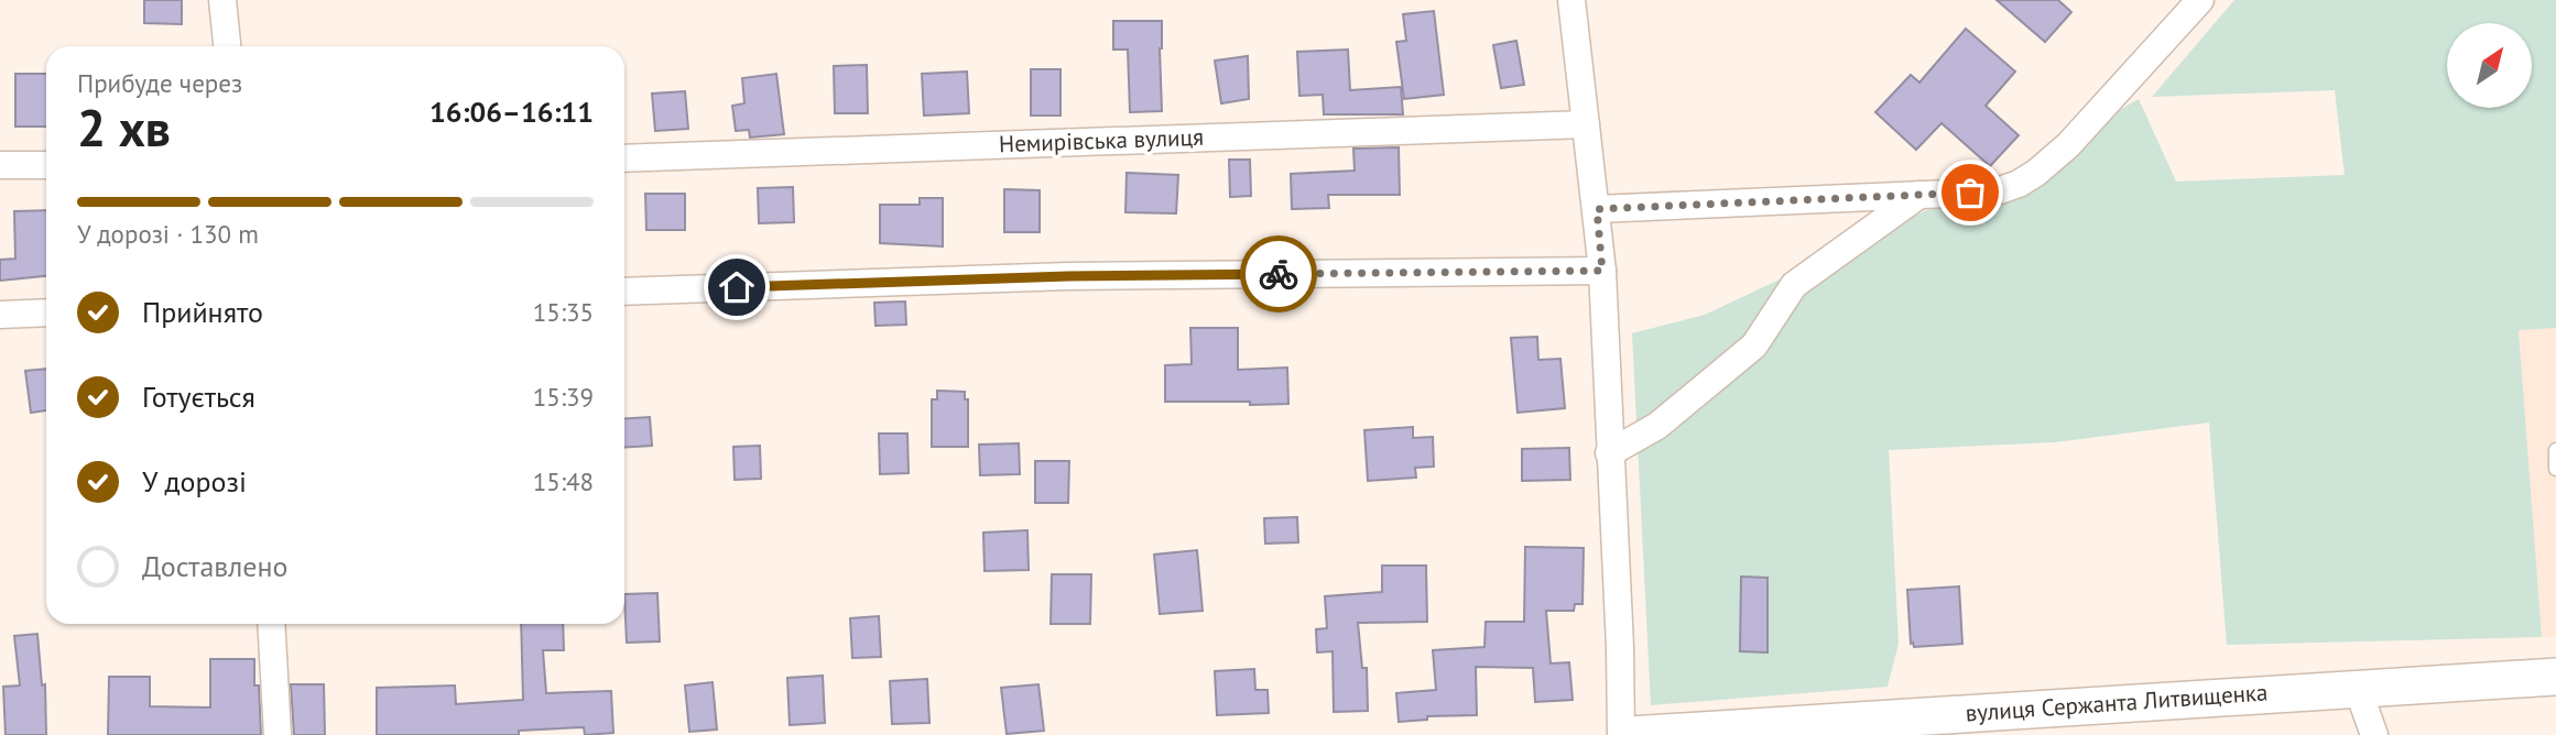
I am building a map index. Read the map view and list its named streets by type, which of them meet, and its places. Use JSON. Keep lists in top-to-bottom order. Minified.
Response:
{"streets":{"main road":["вулиця Сержанта Литвищенка"],"street":["Немирівська вулиця"]},"north":"top right","page":{"heading":["2 хв","Прибуде через","16:06–16:11"],"bar":"У дорозі · 130 m","list":[["Прийнято","15:35"],["Готується","15:39"],["У дорозі","15:48"],"Доставлено"]}}
